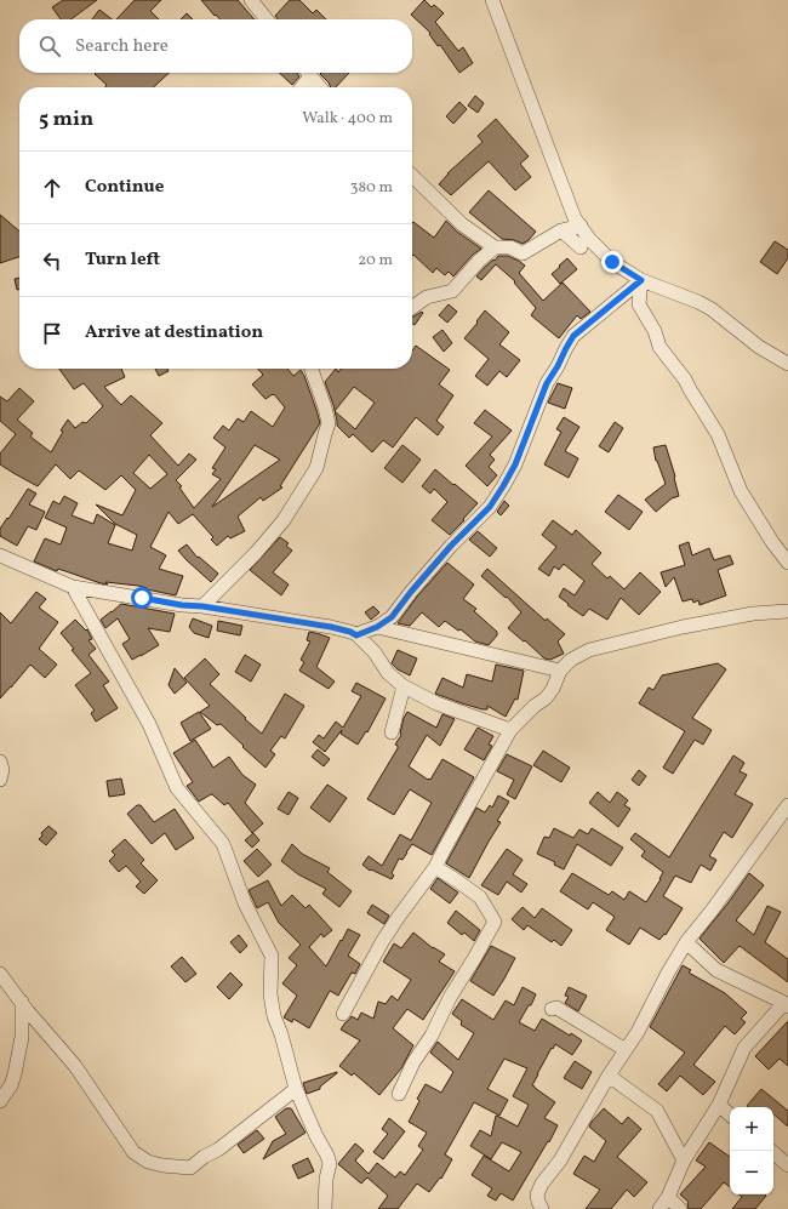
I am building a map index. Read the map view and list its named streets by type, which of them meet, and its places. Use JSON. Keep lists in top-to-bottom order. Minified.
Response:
{"page":{"search":"Search here","heading":["5 min","Walk · 400 m"],"list":[["Continue","380 m"],["Turn left","20 m"],"Arrive at destination"],"map_buttons":["+","−"]}}
